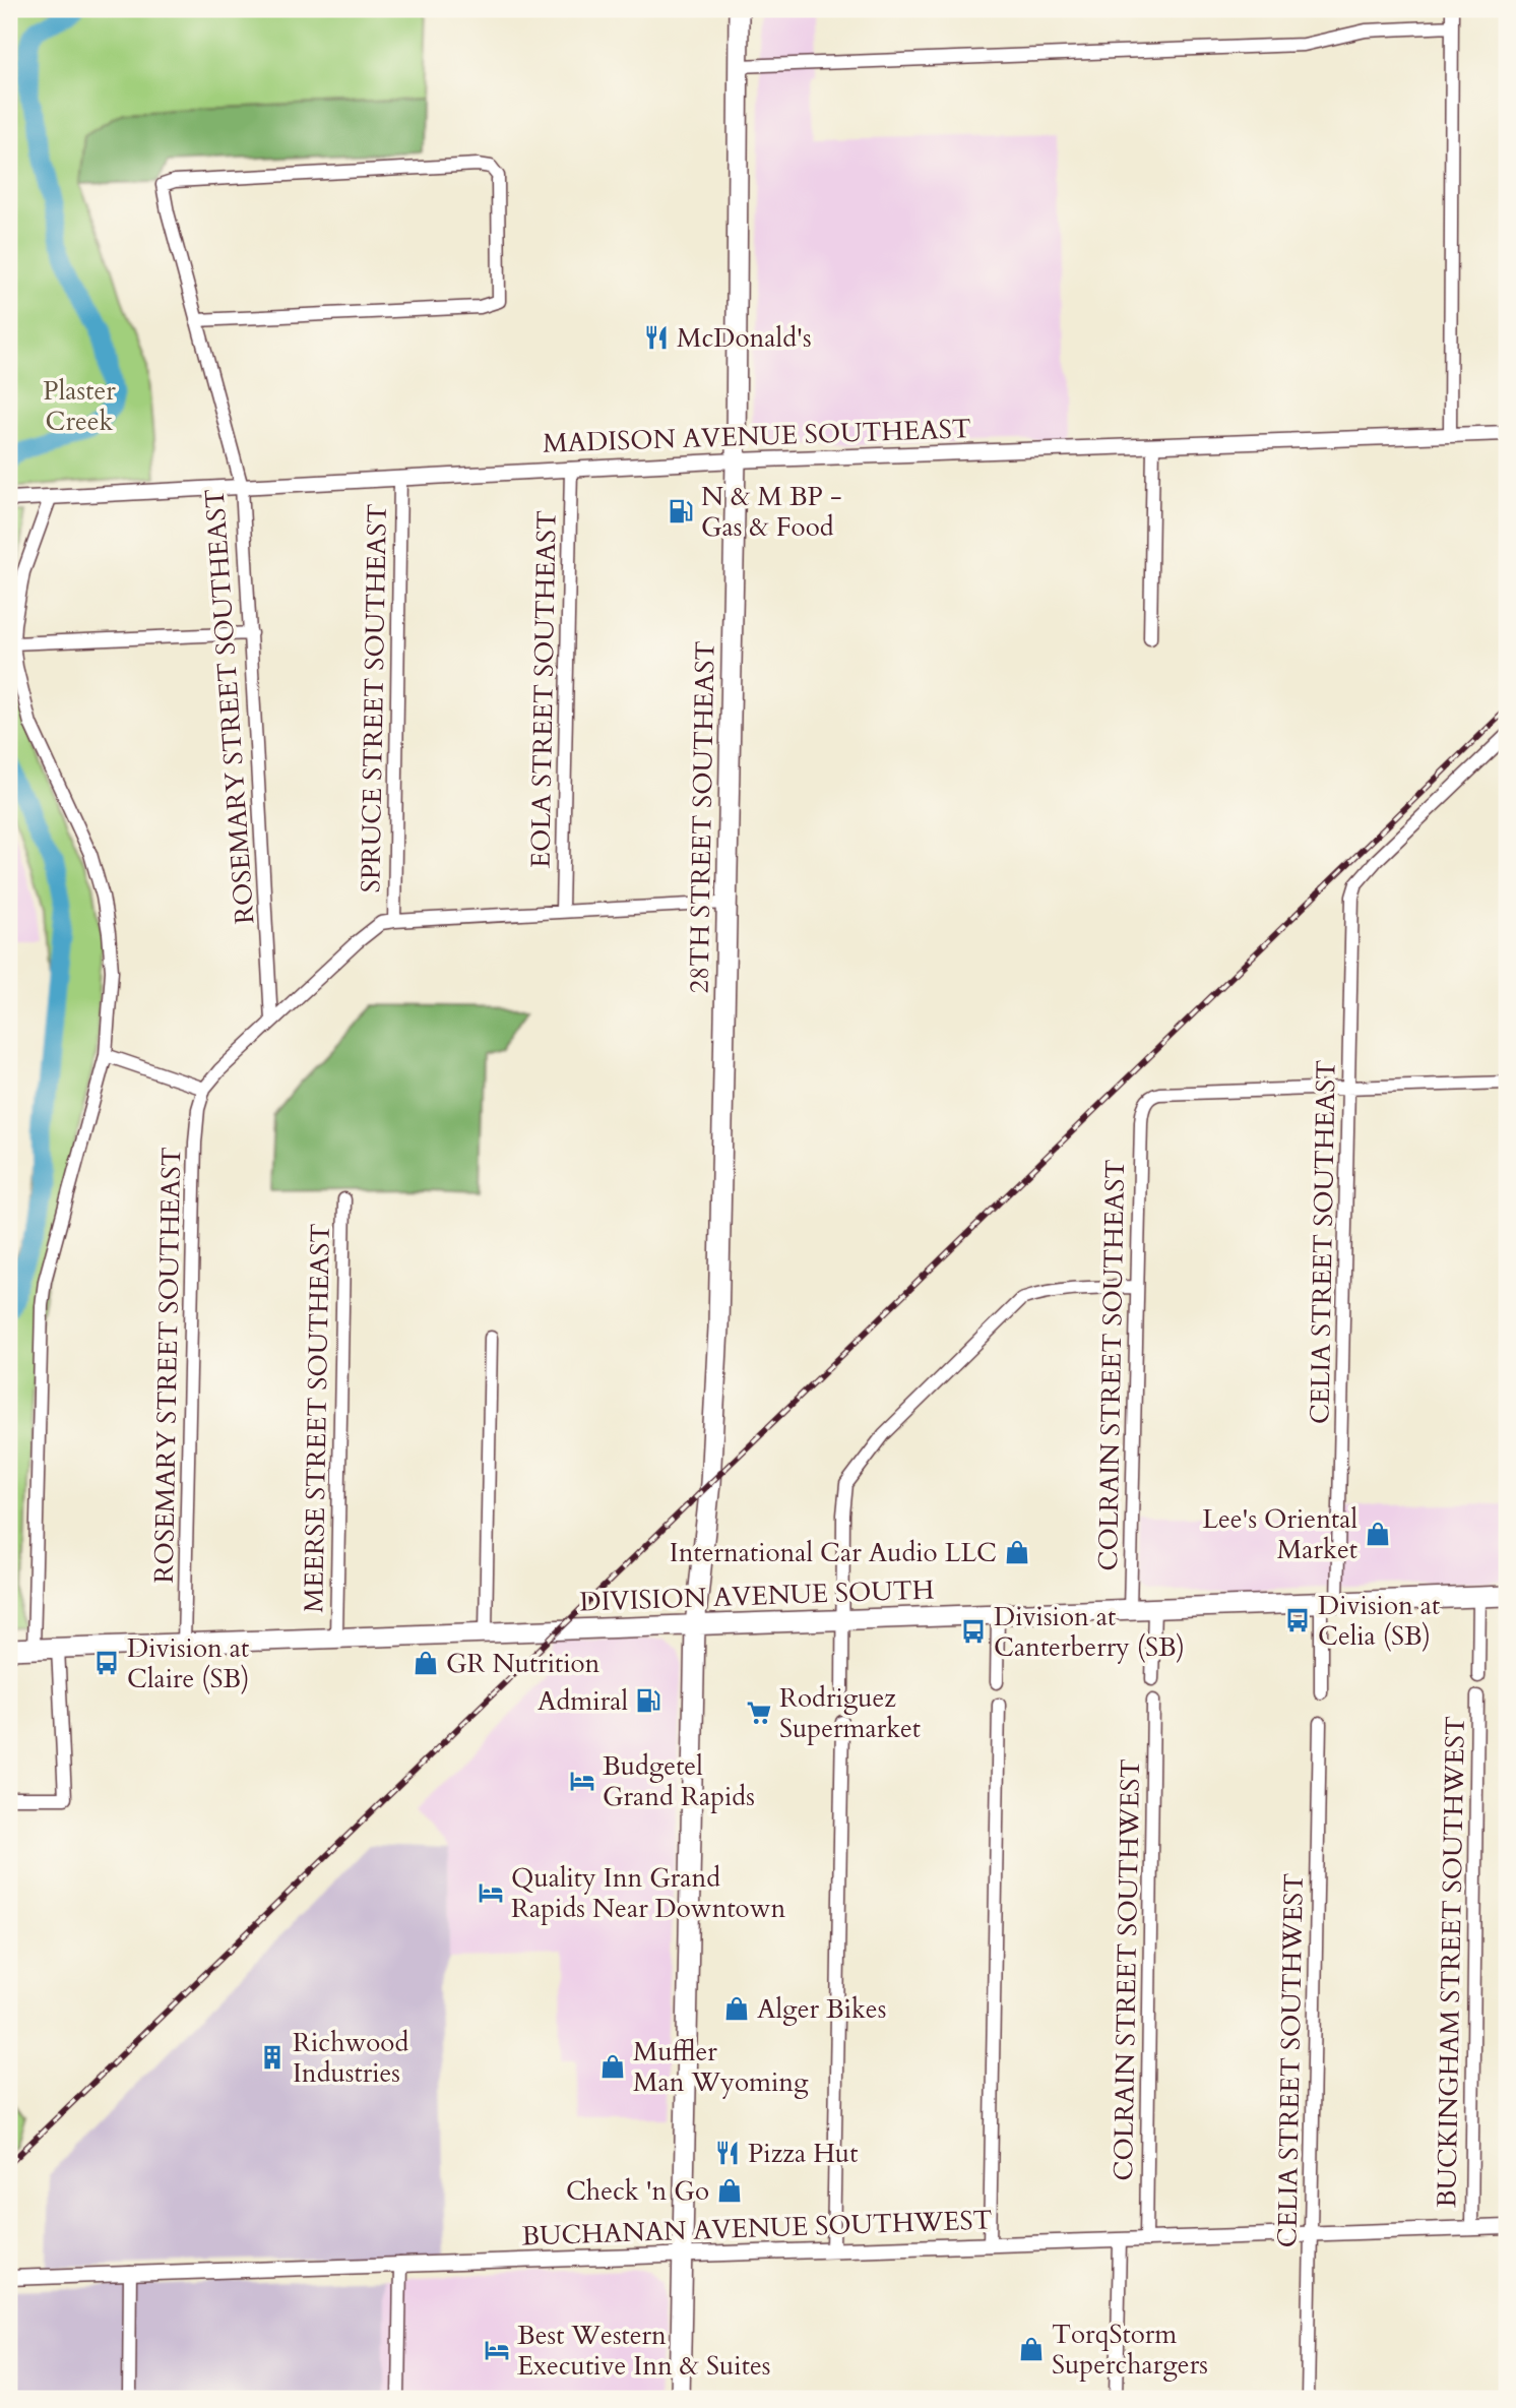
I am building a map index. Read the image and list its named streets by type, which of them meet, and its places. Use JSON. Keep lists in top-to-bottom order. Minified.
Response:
{"streets":{"main road":["28TH STREET SOUTHEAST","DIVISION AVENUE SOUTH"],"street":["MADISON AVENUE SOUTHEAST","EOLA STREET SOUTHEAST","SPRUCE STREET SOUTHEAST","ROSEMARY STREET SOUTHEAST","CELIA STREET SOUTHEAST","COLRAIN STREET SOUTHEAST","MEERSE STREET SOUTHEAST","BUCKINGHAM STREET SOUTHWEST","COLRAIN STREET SOUTHWEST","CELIA STREET SOUTHWEST","BUCHANAN AVENUE SOUTHWEST"]},"crossings":[["MADISON AVENUE SOUTHEAST","EOLA STREET SOUTHEAST"],["MADISON AVENUE SOUTHEAST","SPRUCE STREET SOUTHEAST"],["MADISON AVENUE SOUTHEAST","ROSEMARY STREET SOUTHEAST"],["MADISON AVENUE SOUTHEAST","28TH STREET SOUTHEAST"],["ROSEMARY STREET SOUTHEAST","DIVISION AVENUE SOUTH"],["28TH STREET SOUTHEAST","DIVISION AVENUE SOUTH"],["28TH STREET SOUTHEAST","BUCHANAN AVENUE SOUTHWEST"],["CELIA STREET SOUTHEAST","COLRAIN STREET SOUTHEAST"],["CELIA STREET SOUTHEAST","DIVISION AVENUE SOUTH"],["COLRAIN STREET SOUTHEAST","DIVISION AVENUE SOUTH"],["MEERSE STREET SOUTHEAST","DIVISION AVENUE SOUTH"],["BUCKINGHAM STREET SOUTHWEST","BUCHANAN AVENUE SOUTHWEST"],["COLRAIN STREET SOUTHWEST","BUCHANAN AVENUE SOUTHWEST"],["CELIA STREET SOUTHWEST","BUCHANAN AVENUE SOUTHWEST"]],"parks":["Plaster Creek"],"places":{"restaurant":["McDonald's","Pizza Hut"],"fuel station":["N & M BP - Gas & Food","Admiral"],"shop":["Lee's Oriental Market","International Car Audio LLC","GR Nutrition","Alger Bikes","Muffler Man Wyoming","Check 'n Go","TorqStorm Superchargers"],"bus stop":["Division at Celia (SB)","Division at Canterberry (SB)","Division at Claire (SB)"],"supermarket":["Rodriguez Supermarket"],"hotel":["Budgetel Grand Rapids","Quality Inn Grand Rapids Near Downtown","Best Western Executive Inn & Suites"],"building":["Richwood Industries"]}}
